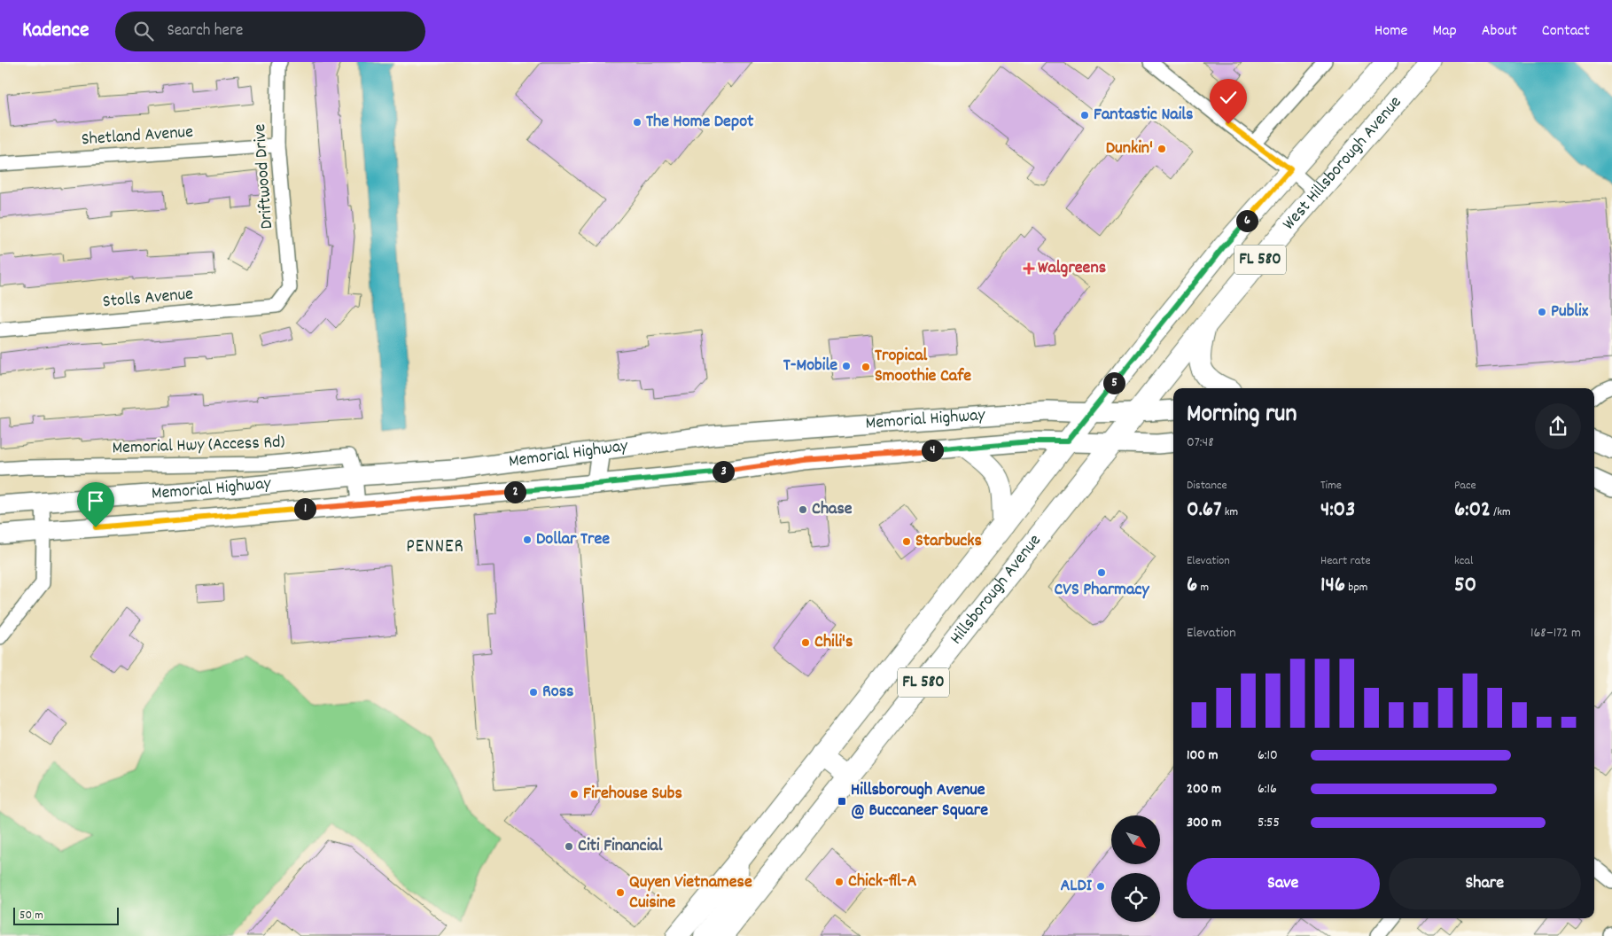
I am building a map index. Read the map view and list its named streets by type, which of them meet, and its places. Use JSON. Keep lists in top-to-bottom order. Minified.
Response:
{"streets":{"main road":["West Hillsborough Avenue","FL 580","Memorial Highway","Hillsborough Avenue"],"street":["Shetland Avenue","Driftwood Drive","Stolls Avenue","Memorial Hwy (Access Rd)"]},"crossings":[["Shetland Avenue","Driftwood Drive"],["West Hillsborough Avenue","Memorial Highway"],["West Hillsborough Avenue","Hillsborough Avenue"],["Driftwood Drive","Stolls Avenue"],["Memorial Highway","Memorial Hwy (Access Rd)"],["Memorial Highway","Hillsborough Avenue"]],"districts":["PENNER"],"places":{"other":["Fantastic Nails","The Home Depot","Dunkin'","Publix","T-Mobile","Tropical Smoothie Cafe","Chase","Dollar Tree","Starbucks","CVS Pharmacy","Chili's","Ross","Firehouse Subs","Citi Financial","Chick-fil-A","ALDI","Quyen Vietnamese Cuisine"],"health":["Walgreens"],"transit":["Hillsborough Avenue @ Buccaneer Square"]},"scale_bar":"50 m","north":"bottom right","page":{"header":"Kadence","search":"Search here","nav":["Home","Map","About","Contact"],"pins":["6","5","4","3","2","1"],"heading":["Morning run","07:48"],"stats":[["Distance","0.67 km"],["Time","4:03"],["Pace","6:02 /km"],["Elevation","6 m"],["Heart rate","146 bpm"],["kcal","50"]],"chart":["Elevation","168–172 m"],"list":[{"name":"100 m","note":"6:10"},{"name":"200 m","note":"6:16"},{"name":"300 m","note":"5:55"}],"buttons":["Save","Share"],"scale":"50 m"}}
